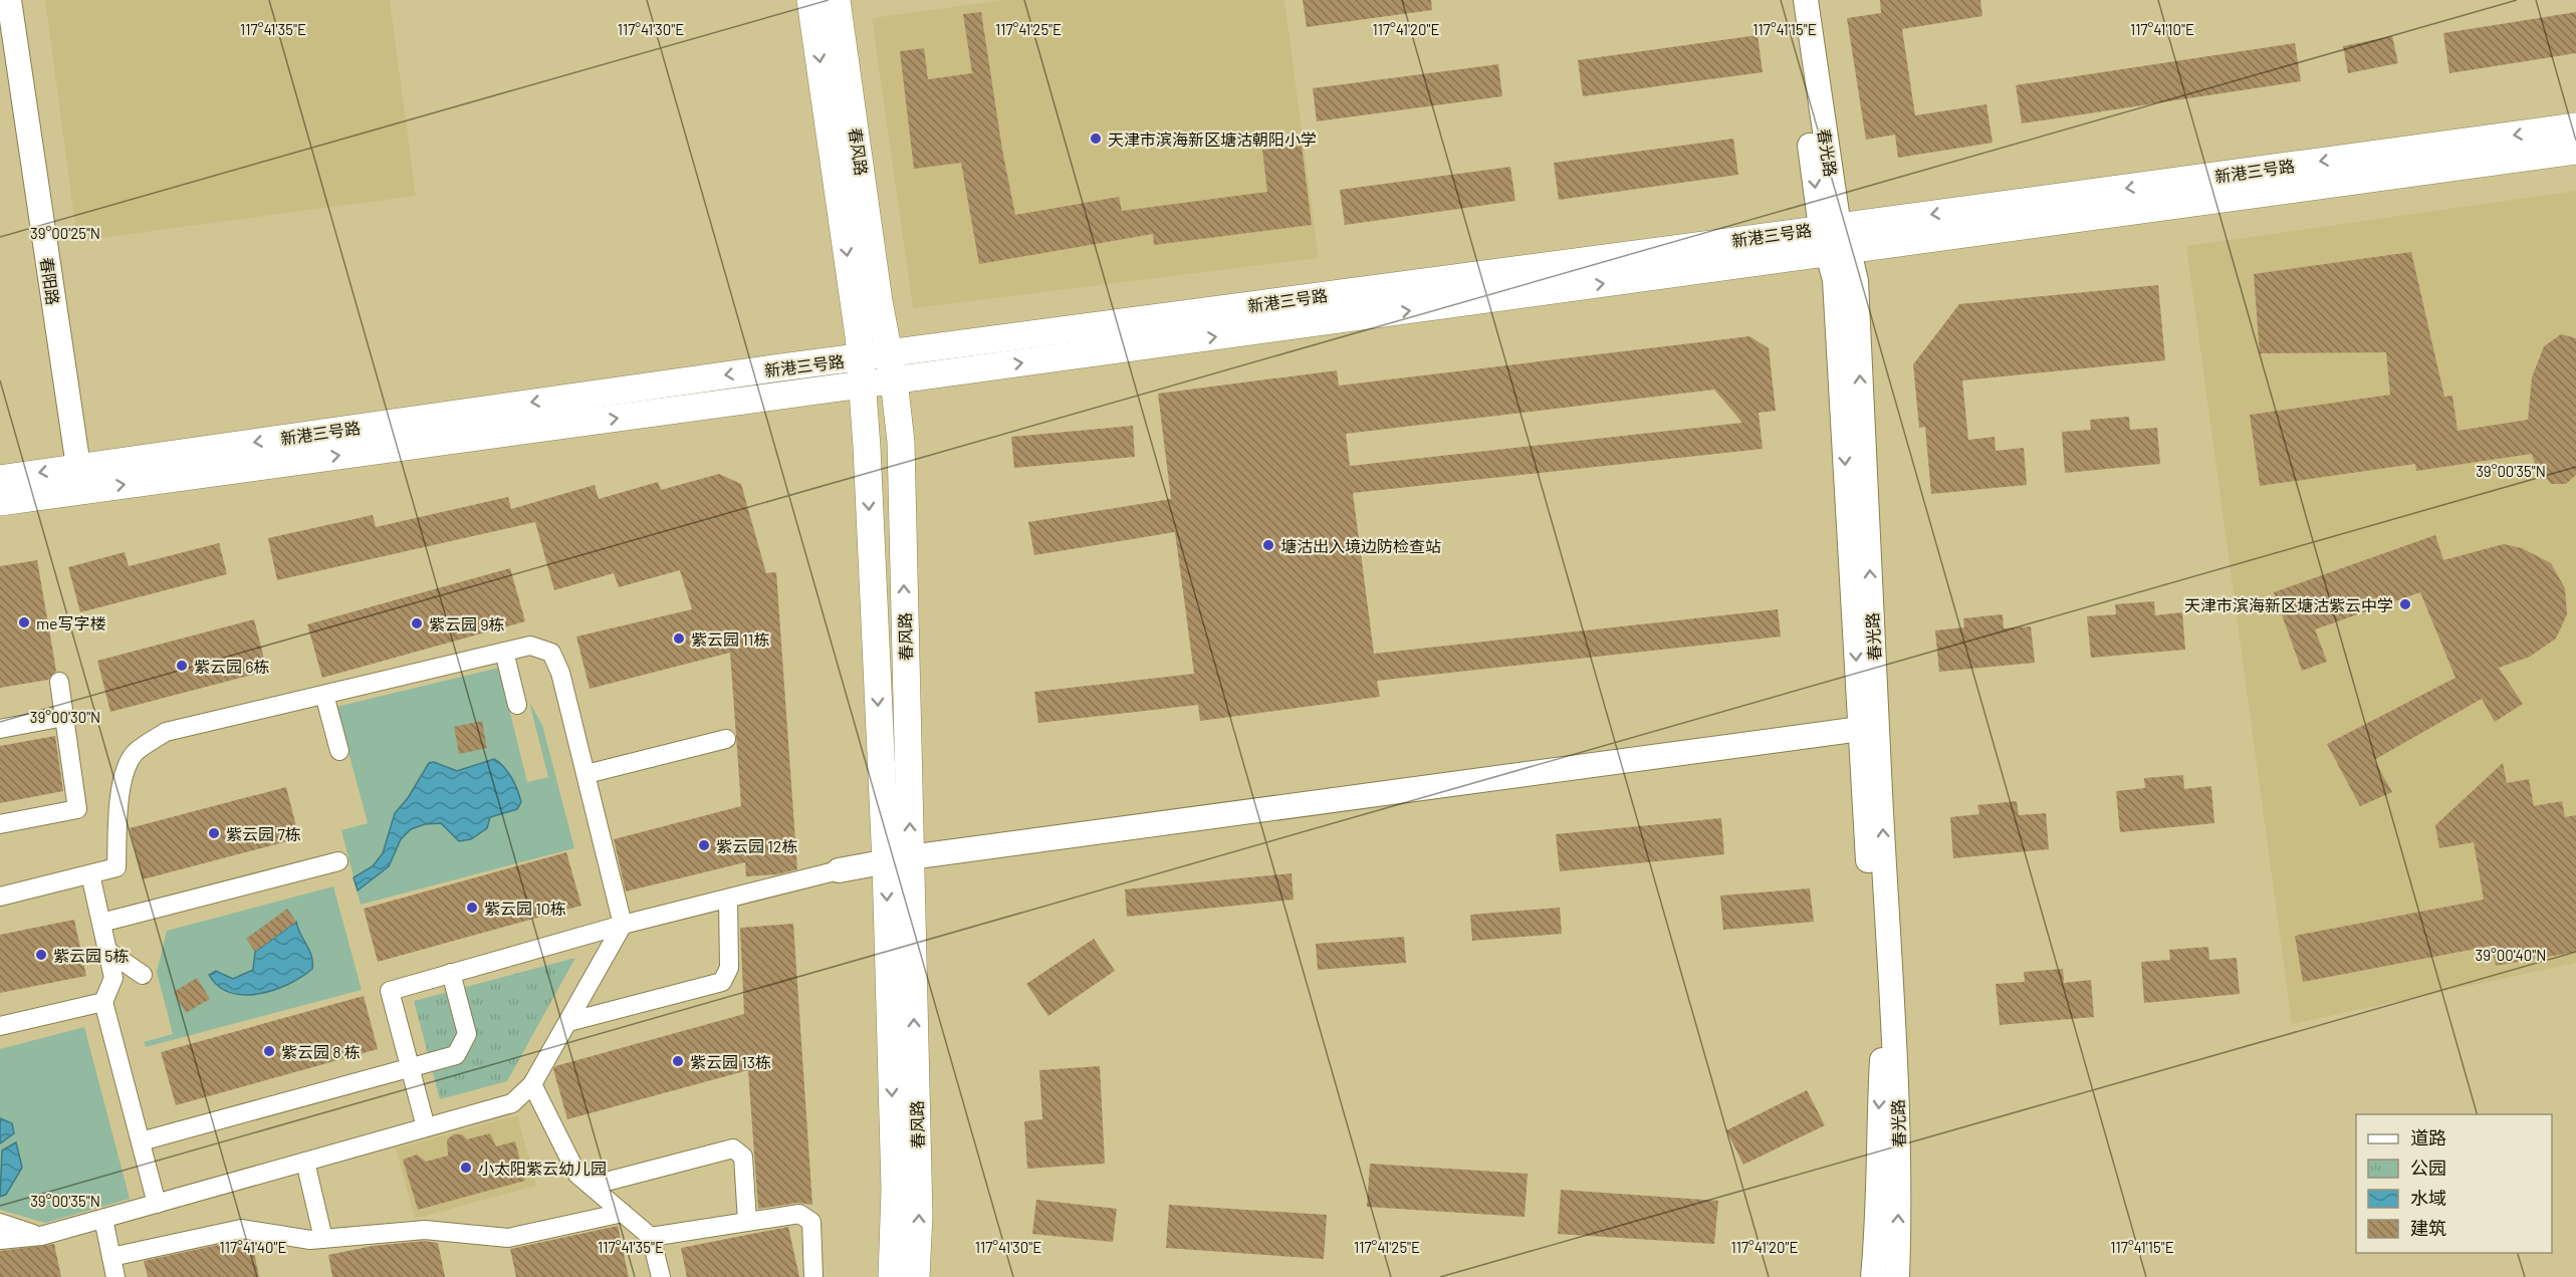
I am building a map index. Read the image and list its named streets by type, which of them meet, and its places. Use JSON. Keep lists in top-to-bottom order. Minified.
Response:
{"streets":{"main road":["春风路","新港三号路"],"street":["春光路","春阳路"]},"crossings":[["春风路","新港三号路"],["春光路","新港三号路"],["新港三号路","春阳路"]],"places":["天津市滨海新区塘沽朝阳小学","塘沽出入境边防检查站","天津市滨海新区塘沽紫云中学","me写字楼","紫云园 9栋","紫云园 11栋","紫云园 6栋","紫云园 7栋","紫云园 12栋","紫云园 10栋","紫云园 5栋","紫云园 8 栋","紫云园 13栋","小太阳紫云幼儿园"],"legend":["道路","公园","水域","建筑"],"coordinates":["117°41'35\"E","117°41'30\"E","117°41'25\"E","117°41'20\"E","117°41'15\"E","117°41'10\"E","39°00'25\"N","39°00'35\"N","39°00'30\"N","39°00'40\"N","117°41'40\"E"]}
